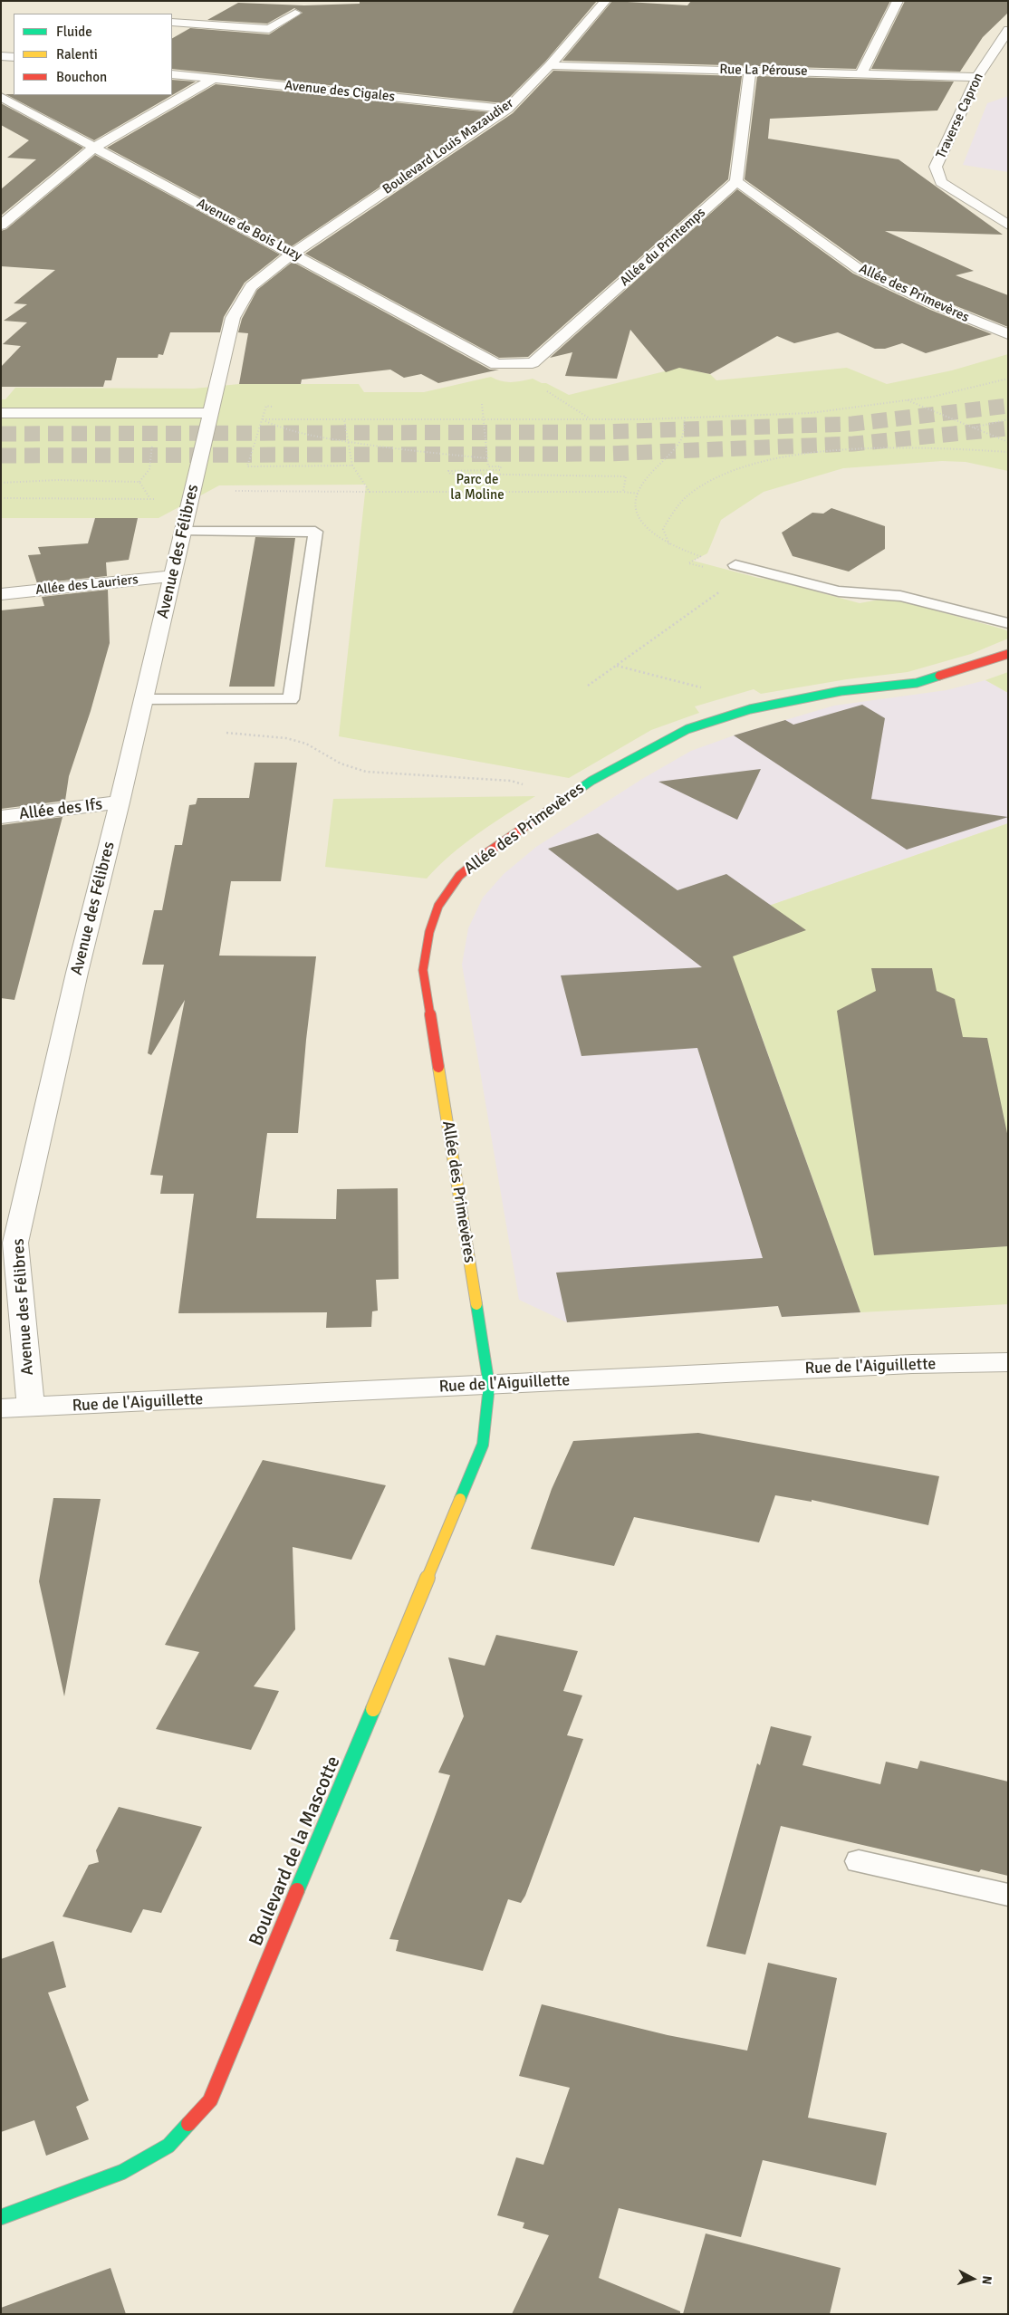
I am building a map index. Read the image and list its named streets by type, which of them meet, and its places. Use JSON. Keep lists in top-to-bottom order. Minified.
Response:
{"streets":{"street":["Rue La Pérouse","Avenue des Cigales","Traverse Capron","Boulevard Louis Mazaudier","Avenue de Bois Luzy","Allée du Printemps","Allée des Primevères","Avenue des Félibres","Allée des Lauriers","Allée des Ifs","Rue de l'Aiguillette","Boulevard de la Mascotte"]},"crossings":[["Rue La Pérouse","Traverse Capron"],["Rue La Pérouse","Boulevard Louis Mazaudier"],["Avenue des Cigales","Boulevard Louis Mazaudier"],["Boulevard Louis Mazaudier","Avenue de Bois Luzy"],["Boulevard Louis Mazaudier","Avenue des Félibres"],["Avenue de Bois Luzy","Allée du Printemps"],["Avenue de Bois Luzy","Avenue des Félibres"],["Allée du Printemps","Allée des Primevères"],["Allée des Primevères","Rue de l'Aiguillette"],["Allée des Primevères","Boulevard de la Mascotte"],["Avenue des Félibres","Allée des Lauriers"],["Avenue des Félibres","Allée des Ifs"],["Avenue des Félibres","Rue de l'Aiguillette"],["Rue de l'Aiguillette","Boulevard de la Mascotte"]],"parks":["Parc de la Moline"],"legend":["Fluide","Ralenti","Bouchon"],"north":"right"}
